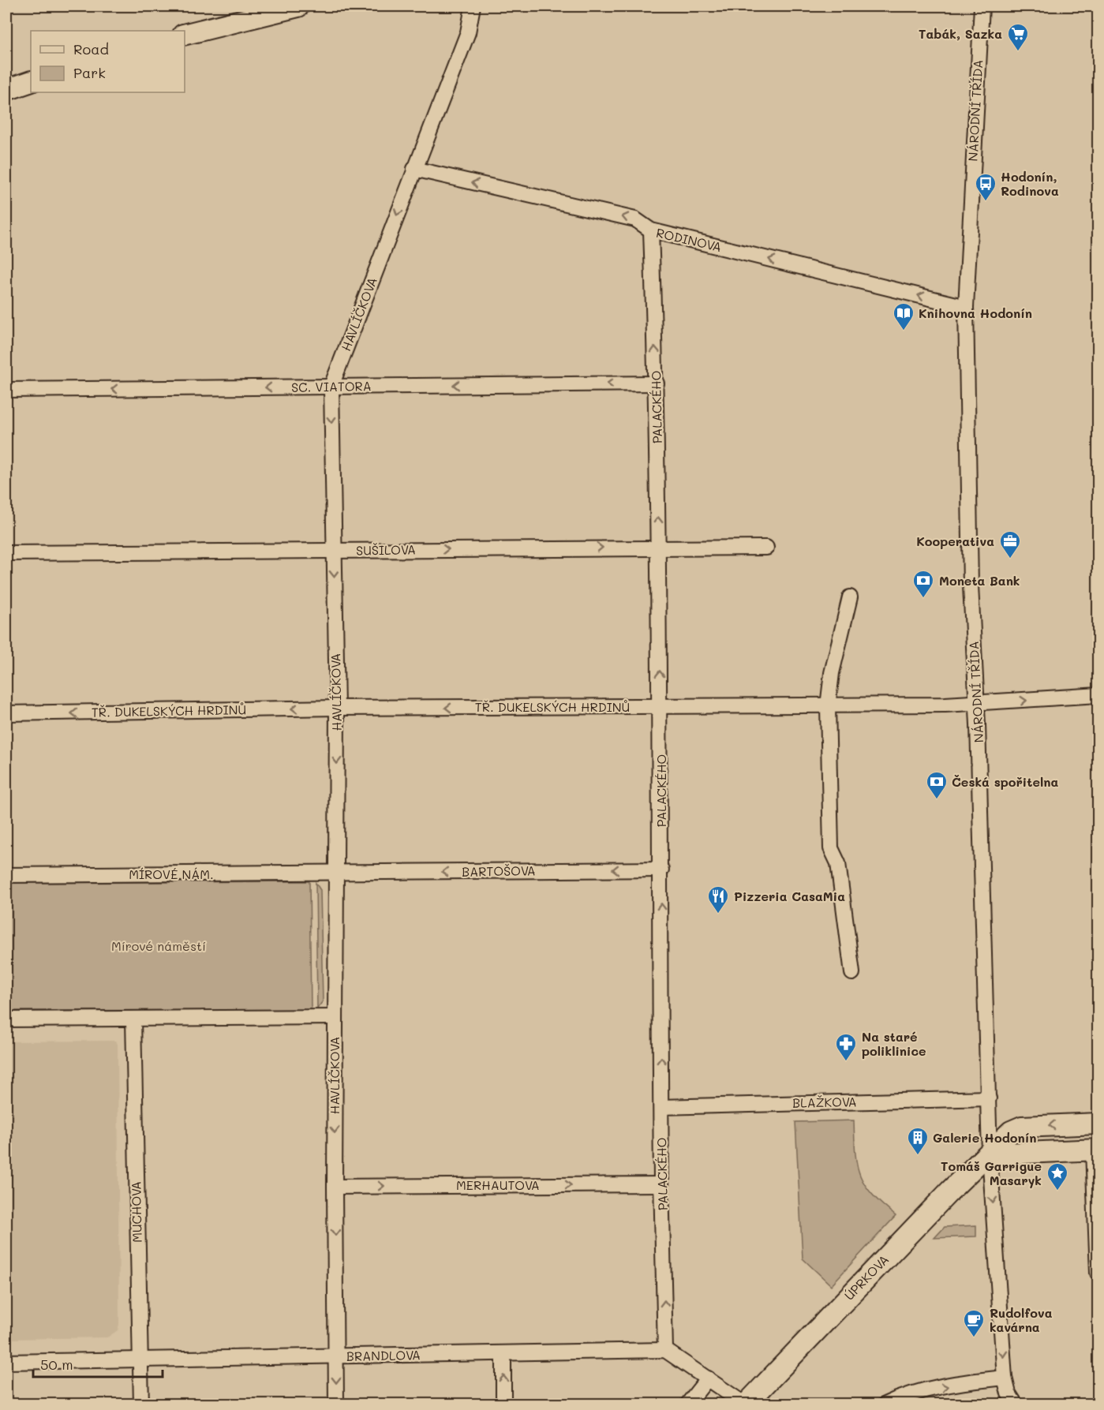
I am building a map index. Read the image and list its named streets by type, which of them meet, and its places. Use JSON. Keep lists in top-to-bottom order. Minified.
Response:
{"streets":{"main road":["ÚPRKOVA"],"street":["NÁRODNÍ TŘÍDA","RODINOVA","HAVLÍČKOVA","SC. VIATORA","PALACKÉHO","SUŠILOVA","TŘ. DUKELSKÝCH HRDINŮ","BARTOŠOVA","MÍROVÉ NÁM.","BLAŽKOVA","MERHAUTOVA","MUCHOVA","BRANDLOVA"]},"crossings":[["NÁRODNÍ TŘÍDA","RODINOVA"],["NÁRODNÍ TŘÍDA","TŘ. DUKELSKÝCH HRDINŮ"],["NÁRODNÍ TŘÍDA","BLAŽKOVA"],["NÁRODNÍ TŘÍDA","ÚPRKOVA"],["RODINOVA","HAVLÍČKOVA"],["RODINOVA","PALACKÉHO"],["HAVLÍČKOVA","SC. VIATORA"],["HAVLÍČKOVA","SUŠILOVA"],["HAVLÍČKOVA","TŘ. DUKELSKÝCH HRDINŮ"],["HAVLÍČKOVA","BARTOŠOVA"],["HAVLÍČKOVA","MÍROVÉ NÁM."],["HAVLÍČKOVA","MERHAUTOVA"],["HAVLÍČKOVA","BRANDLOVA"],["SC. VIATORA","PALACKÉHO"],["PALACKÉHO","SUŠILOVA"],["PALACKÉHO","TŘ. DUKELSKÝCH HRDINŮ"],["PALACKÉHO","BARTOŠOVA"],["PALACKÉHO","BLAŽKOVA"],["PALACKÉHO","MERHAUTOVA"],["PALACKÉHO","BRANDLOVA"],["BARTOŠOVA","MÍROVÉ NÁM."],["MUCHOVA","BRANDLOVA"]],"one_way":["RODINOVA","HAVLÍČKOVA","SC. VIATORA","PALACKÉHO","SUŠILOVA","BARTOŠOVA","MERHAUTOVA"],"parks":["Mírové náměstí"],"places":{"supermarket":["Tabák, Sazka"],"bus stop":["Hodonín, Rodinova"],"library":["Knihovna Hodonín"],"office":["Kooperativa"],"bank":["Moneta Bank","Česká spořitelna"],"restaurant":["Pizzeria CasaMia"],"pharmacy":["Na staré poliklinice"],"building":["Galerie Hodonín"],"place":["Tomáš Garrigue Masaryk"],"cafe":["Rudolfova kavárna"]},"legend":["Road","Park"],"scale_bar":"50 m"}
